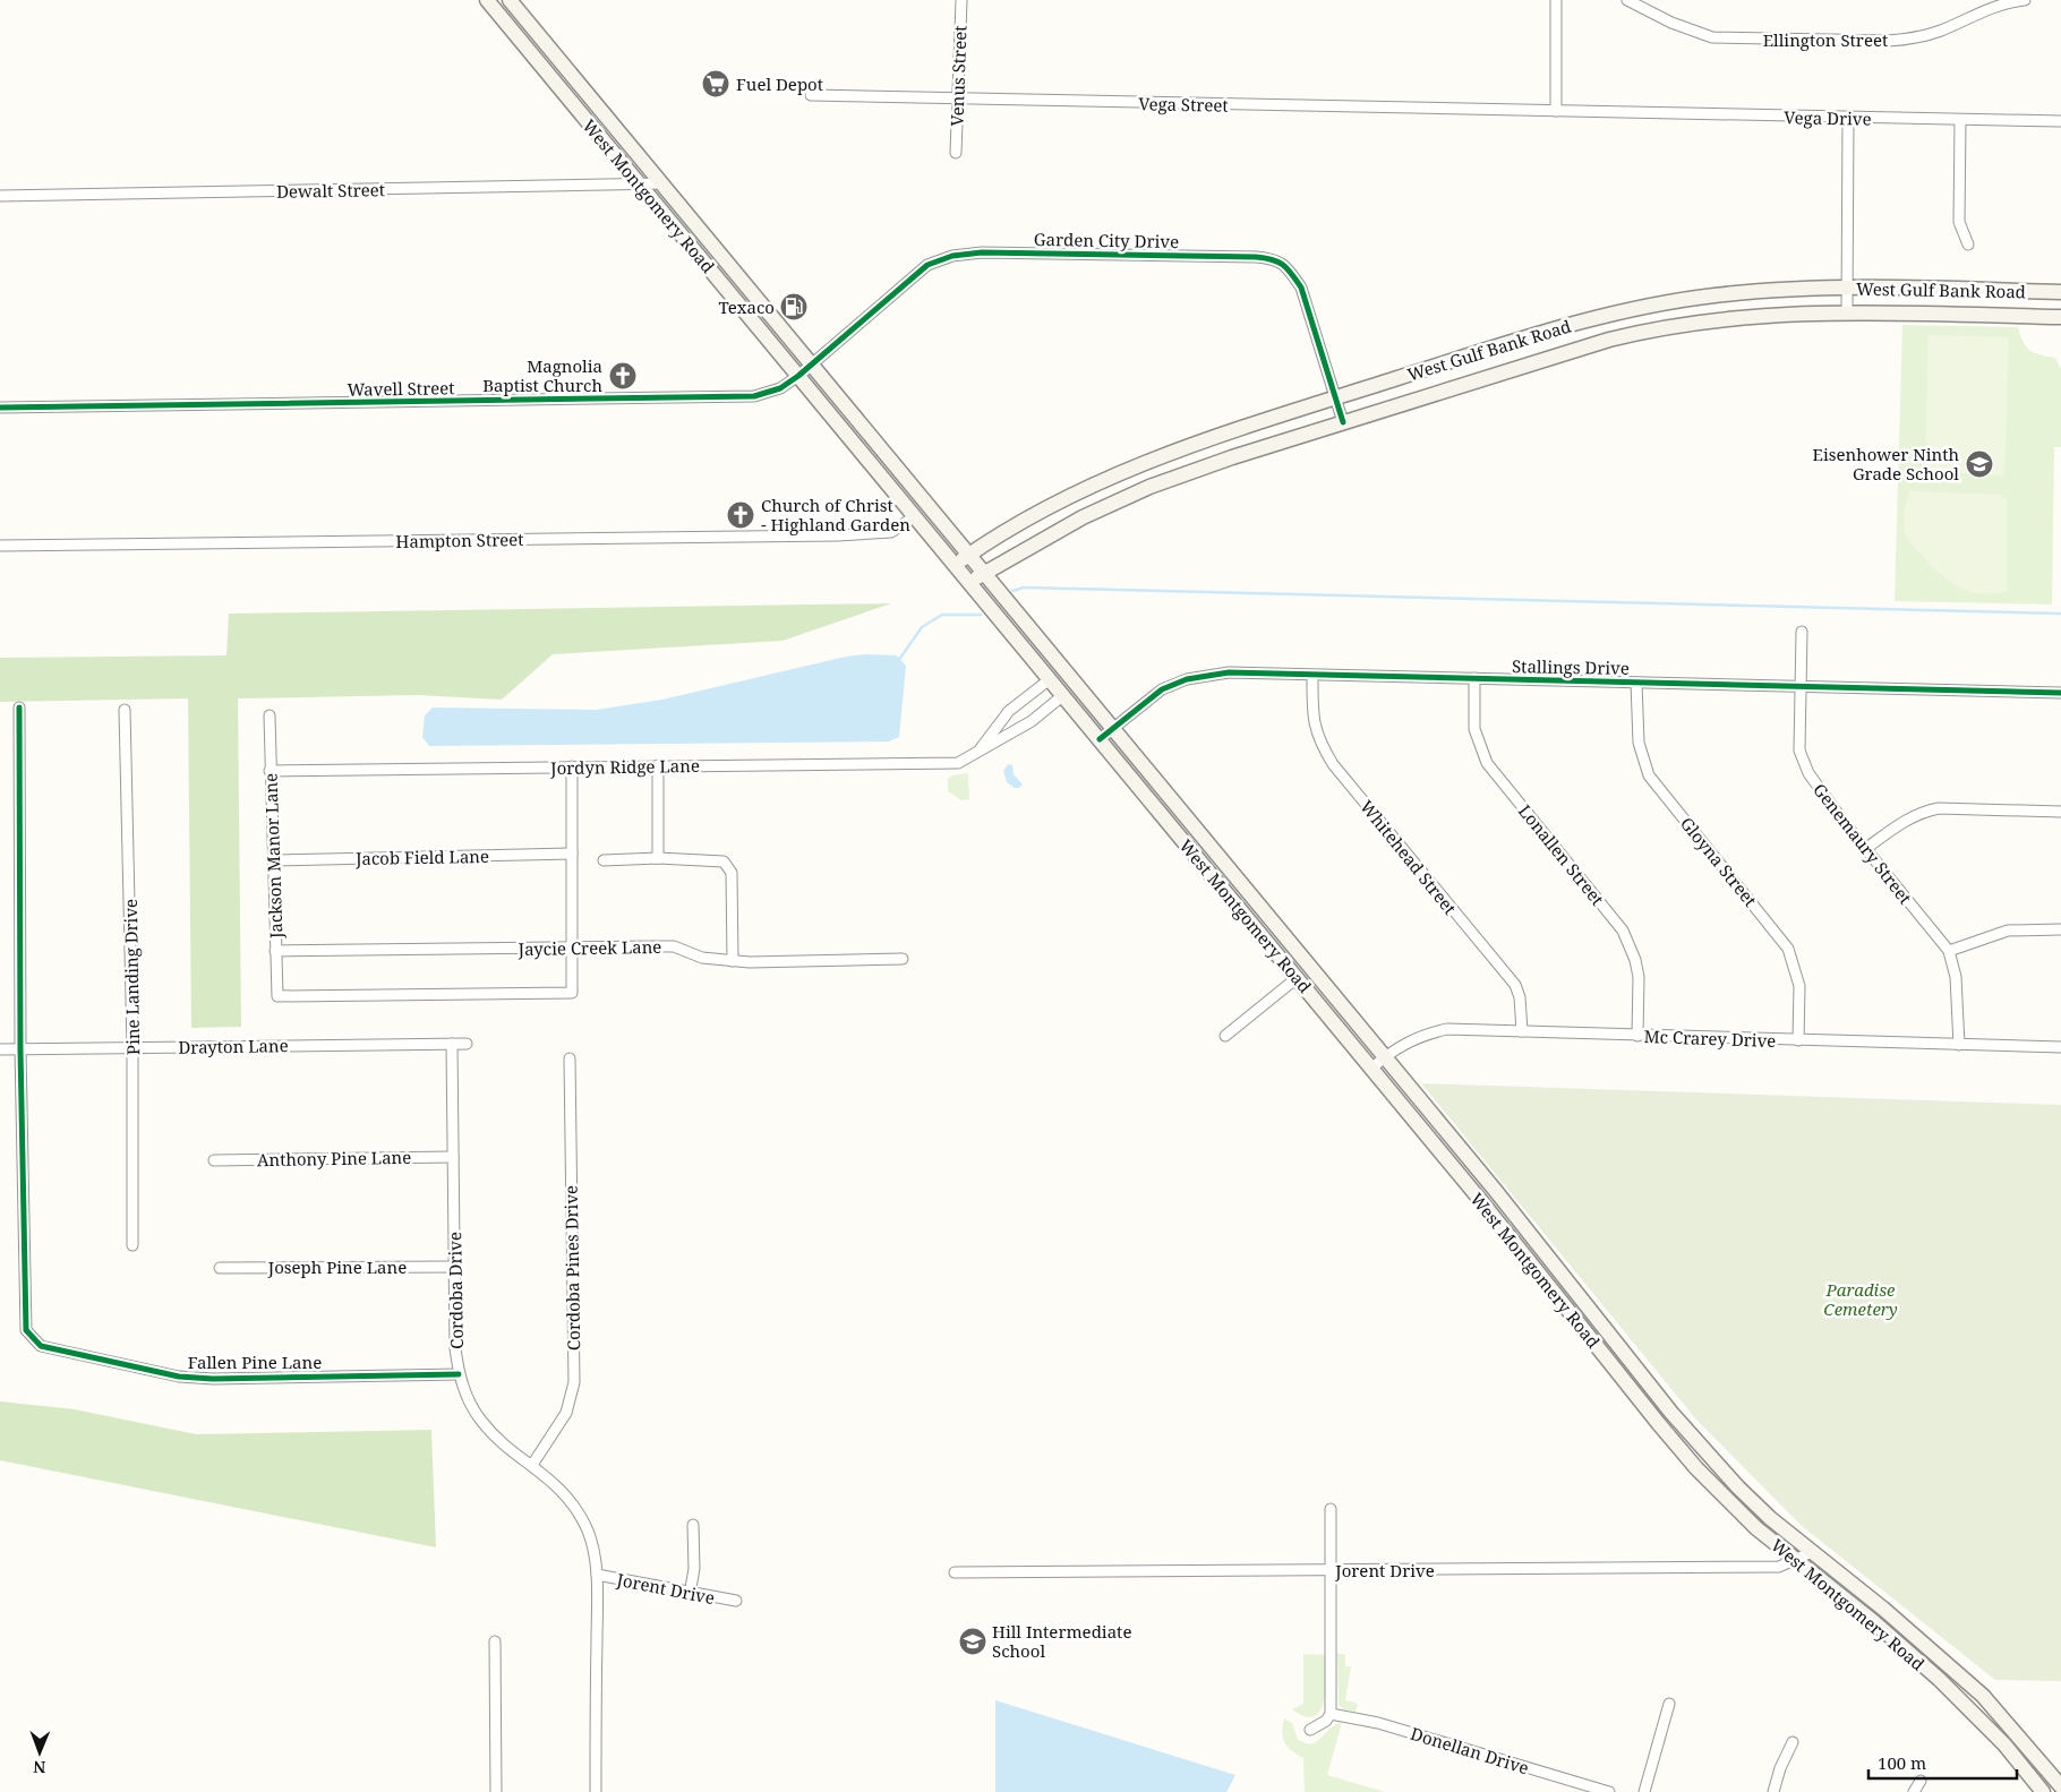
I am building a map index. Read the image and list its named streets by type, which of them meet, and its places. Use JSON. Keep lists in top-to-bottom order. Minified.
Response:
{"streets":{"main road":["West Montgomery Road","West Gulf Bank Road"],"street":["Ellington Street","Venus Street","Vega Street","Vega Drive","Dewalt Street","Garden City Drive","Wavell Street","Hampton Street","Stallings Drive","Jordyn Ridge Lane","Genemaury Street","Lonallen Street","Jackson Manor Lane","Jacob Field Lane","Whitehead Street","Gloyna Street","Jaycie Creek Lane","Pine Landing Drive","Mc Crarey Drive","Drayton Lane","Anthony Pine Lane","Joseph Pine Lane","Cordoba Pines Drive","Cordoba Drive","Fallen Pine Lane","Jorent Drive","Donellan Drive"]},"crossings":[["Venus Street","Vega Street"],["Vega Street","Vega Drive"],["Dewalt Street","West Montgomery Road"],["West Montgomery Road","Garden City Drive"],["West Montgomery Road","West Gulf Bank Road"],["West Montgomery Road","Wavell Street"],["West Montgomery Road","Hampton Street"],["West Montgomery Road","Stallings Drive"],["West Montgomery Road","Jordyn Ridge Lane"],["West Montgomery Road","Mc Crarey Drive"],["West Montgomery Road","Jorent Drive"],["Garden City Drive","West Gulf Bank Road"],["Garden City Drive","Wavell Street"],["Stallings Drive","Genemaury Street"],["Stallings Drive","Lonallen Street"],["Stallings Drive","Whitehead Street"],["Stallings Drive","Gloyna Street"],["Jordyn Ridge Lane","Jackson Manor Lane"],["Genemaury Street","Mc Crarey Drive"],["Lonallen Street","Mc Crarey Drive"],["Jackson Manor Lane","Jacob Field Lane"],["Jackson Manor Lane","Jaycie Creek Lane"],["Whitehead Street","Mc Crarey Drive"],["Gloyna Street","Mc Crarey Drive"],["Pine Landing Drive","Drayton Lane"],["Drayton Lane","Cordoba Drive"],["Drayton Lane","Fallen Pine Lane"],["Anthony Pine Lane","Cordoba Drive"],["Joseph Pine Lane","Cordoba Drive"],["Cordoba Pines Drive","Cordoba Drive"],["Cordoba Drive","Fallen Pine Lane"],["Cordoba Drive","Jorent Drive"]],"parks":["Paradise Cemetery"],"places":{"supermarket":["Fuel Depot"],"fuel station":["Texaco"],"church":["Magnolia Baptist Church","Church of Christ - Highland Garden"],"school or university":["Eisenhower Ninth Grade School","Hill Intermediate School"]},"scale_bar":"100 m","north":"bottom"}
